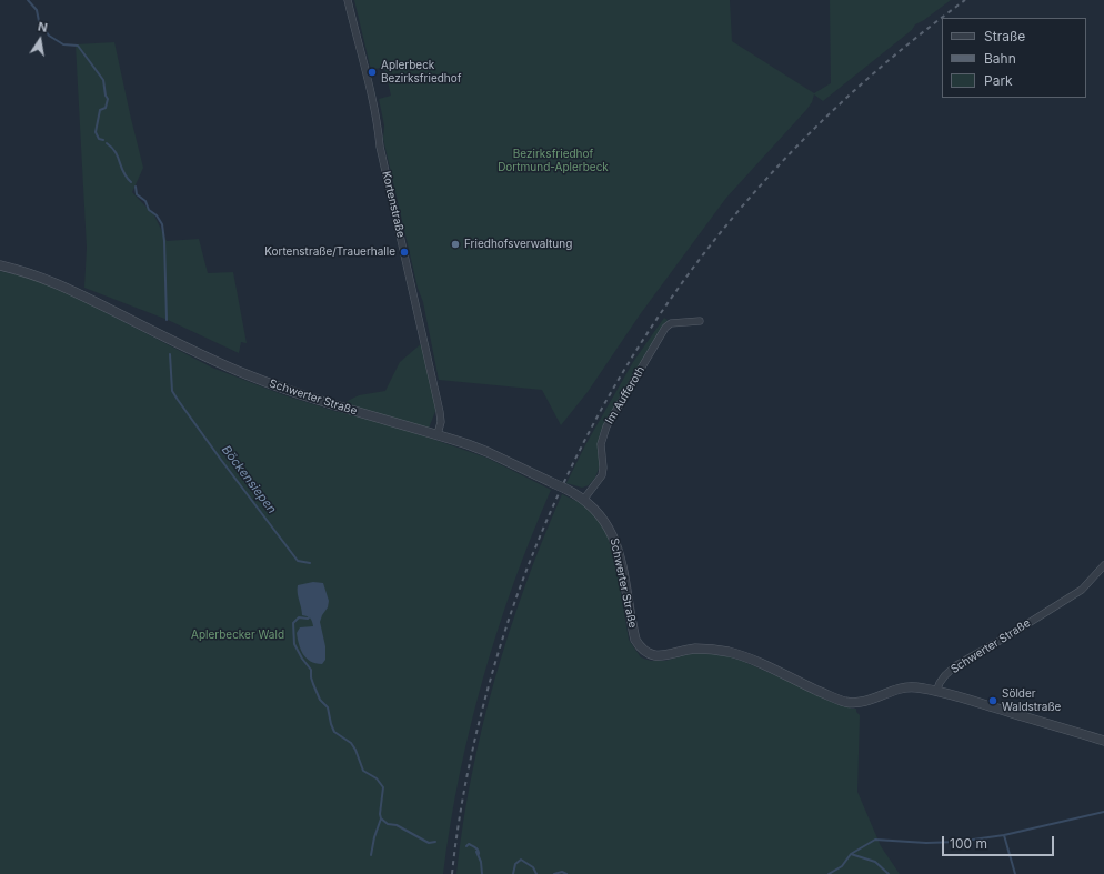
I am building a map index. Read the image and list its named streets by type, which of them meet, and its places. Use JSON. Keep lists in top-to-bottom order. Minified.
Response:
{"streets":{"street":["Kortenstraße","Im Aufferoth","Schwerter Straße"]},"crossings":[["Kortenstraße","Schwerter Straße"],["Im Aufferoth","Schwerter Straße"]],"water":["Böckensiepen"],"parks":["Bezirksfriedhof Dortmund-Aplerbeck","Aplerbecker Wald"],"places":["Aplerbeck Bezirksfriedhof","Friedhofsverwaltung","Kortenstraße/Trauerhalle","Sölder Waldstraße"],"legend":["Straße","Bahn","Park"],"scale_bar":"100 m","north":"top"}
